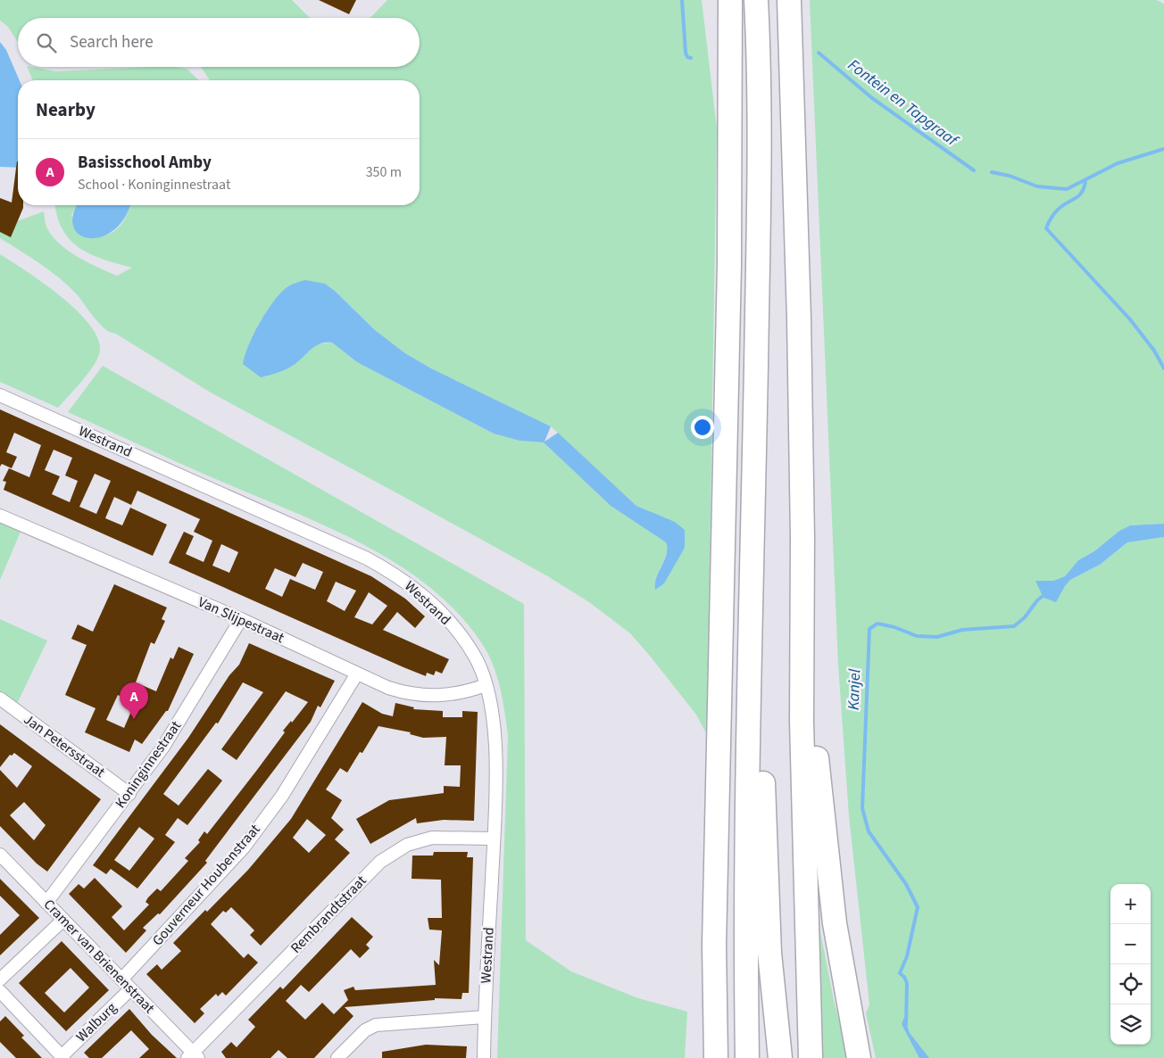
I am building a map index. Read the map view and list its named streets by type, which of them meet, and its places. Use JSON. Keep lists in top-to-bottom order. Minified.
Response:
{"streets":{"street":["Westrand","Van Slijpestraat","Jan Petersstraat","Koninginnestraat","Gouverneur Houbenstraat","Rembrandtstraat","Cramer van Brienenstraat","Walburg"]},"crossings":[["Westrand","Van Slijpestraat"],["Westrand","Rembrandtstraat"],["Van Slijpestraat","Koninginnestraat"],["Van Slijpestraat","Gouverneur Houbenstraat"],["Jan Petersstraat","Koninginnestraat"],["Koninginnestraat","Cramer van Brienenstraat"],["Gouverneur Houbenstraat","Cramer van Brienenstraat"],["Rembrandtstraat","Cramer van Brienenstraat"],["Cramer van Brienenstraat","Walburg"]],"water":["Fontein en Tapgraaf","Kanjel"],"page":{"search":"Search here","heading":"Nearby","list":[{"mark":"A","name":"Basisschool Amby","note":"School · Koninginnestraat","value":"350 m"}],"pins":"A","map_buttons":["+","−"]}}
